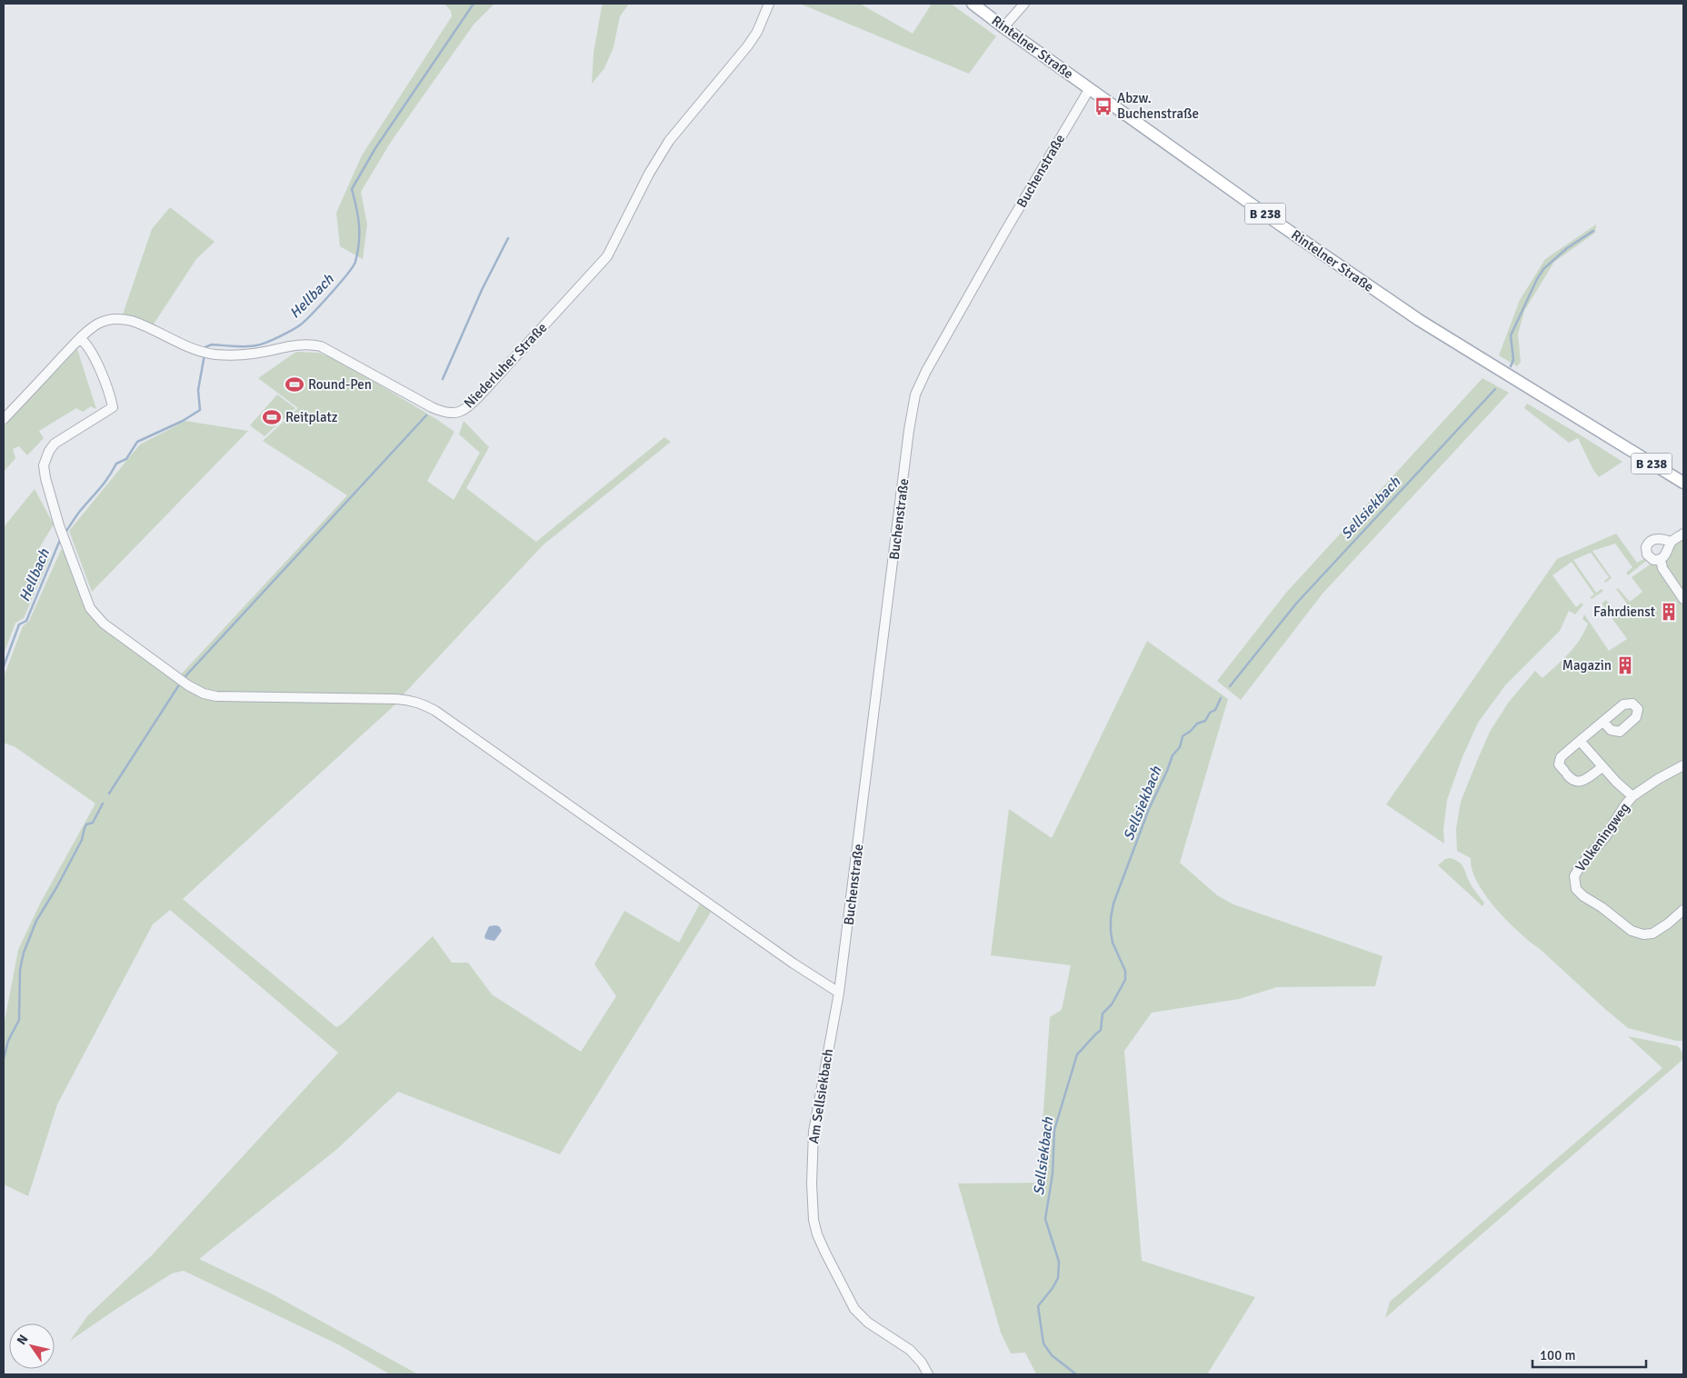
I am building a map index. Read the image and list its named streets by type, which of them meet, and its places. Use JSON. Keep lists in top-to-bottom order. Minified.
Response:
{"streets":{"main road":["Rintelner Straße","B 238"],"street":["Buchenstraße","Niederluher Straße","Volkeningweg","Am Sellsiekbach"]},"crossings":[["Rintelner Straße","Buchenstraße"],["Buchenstraße","Am Sellsiekbach"]],"water":["Hellbach","Sellsiekbach"],"places":{"bus stop":["Abzw. Buchenstraße"],"sports":["Round-Pen","Reitplatz"],"building":["Fahrdienst","Magazin"]},"scale_bar":"100 m","north":"top left"}
